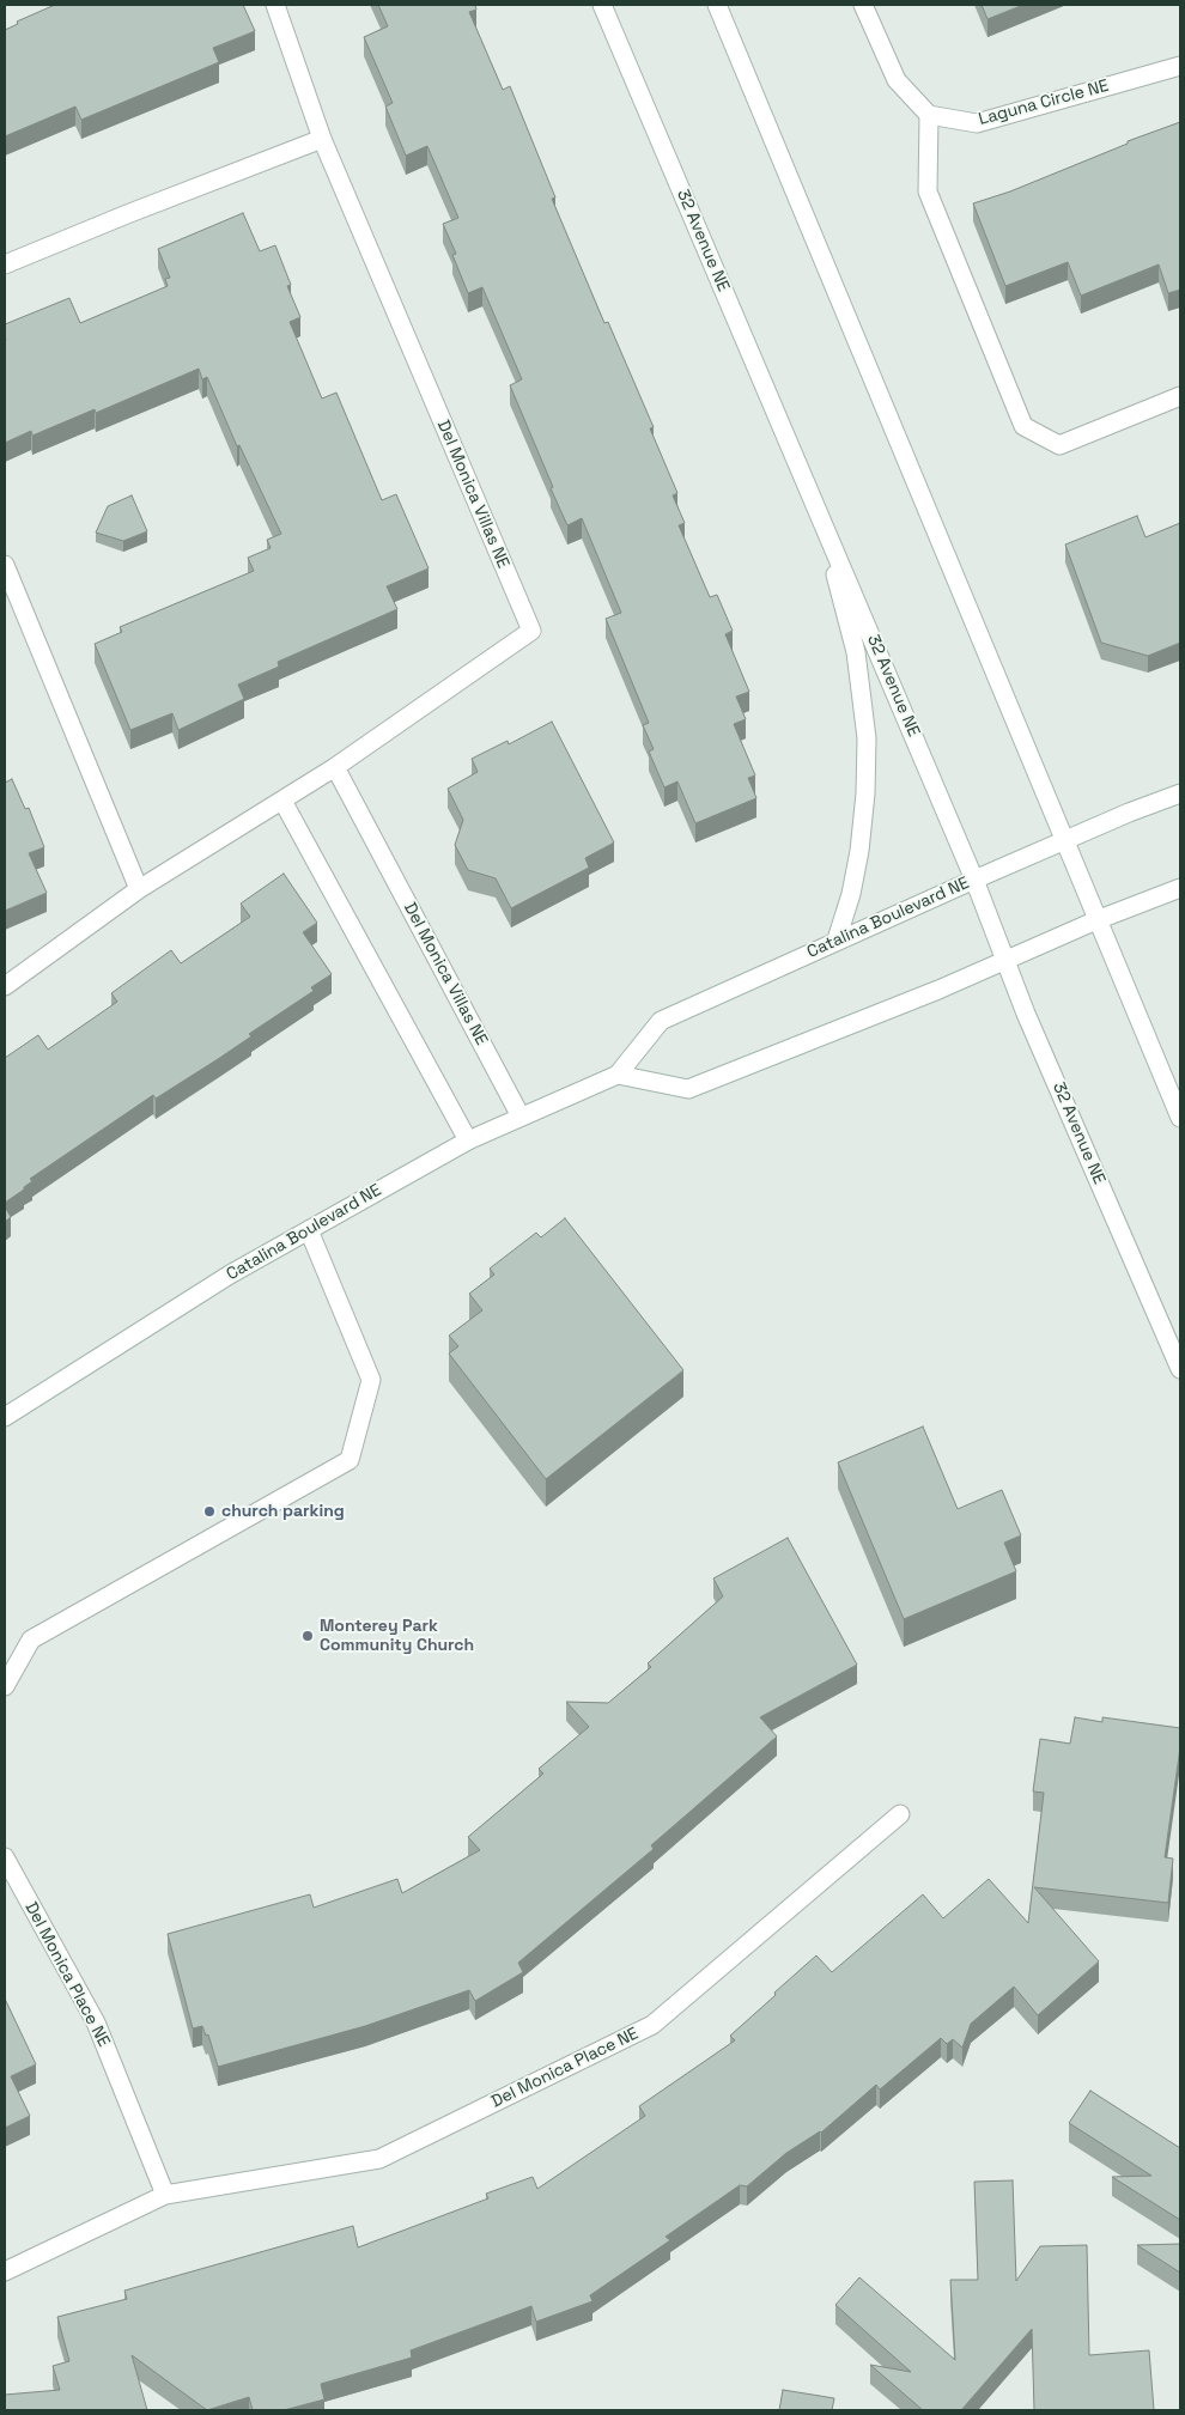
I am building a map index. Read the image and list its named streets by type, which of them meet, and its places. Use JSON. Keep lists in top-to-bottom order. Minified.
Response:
{"streets":{"street":["Laguna Circle NE","32 Avenue NE","Del Monica Villas NE","Catalina Boulevard NE","Del Monica Place NE"]},"crossings":[["32 Avenue NE","Catalina Boulevard NE"],["Del Monica Villas NE","Catalina Boulevard NE"]],"places":["church parking","Monterey Park Community Church"]}
